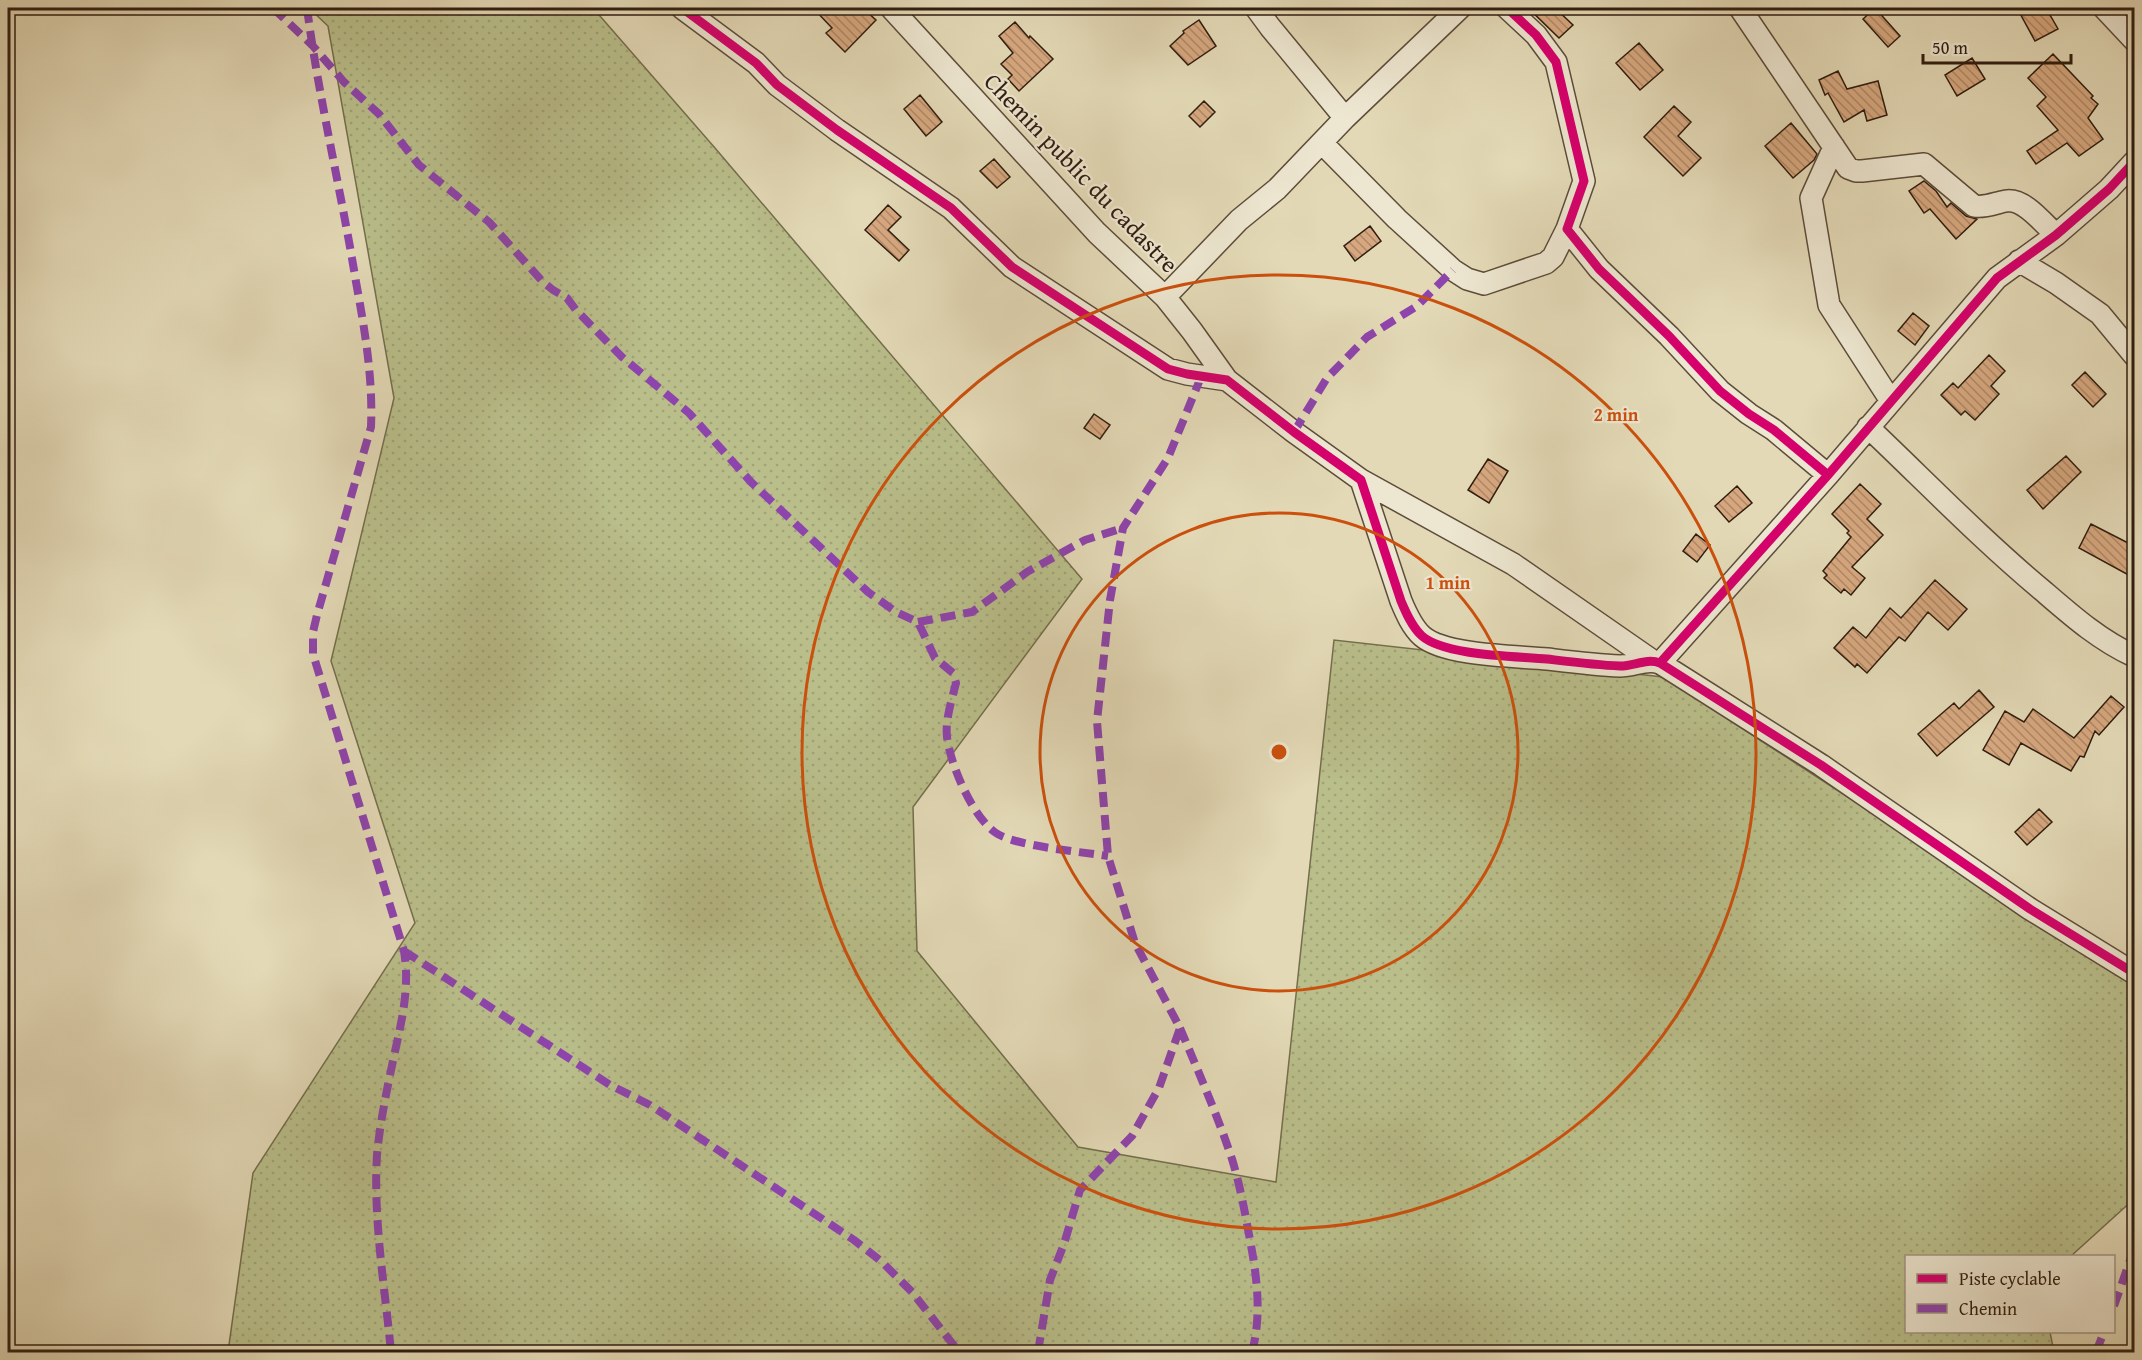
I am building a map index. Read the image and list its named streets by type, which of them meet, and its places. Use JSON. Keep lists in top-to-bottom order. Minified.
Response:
{"streets":{"street":["Chemin public du cadastre"]},"legend":["Piste cyclable","Chemin"],"scale_bar":"50 m","rings":["2 min","1 min"]}
